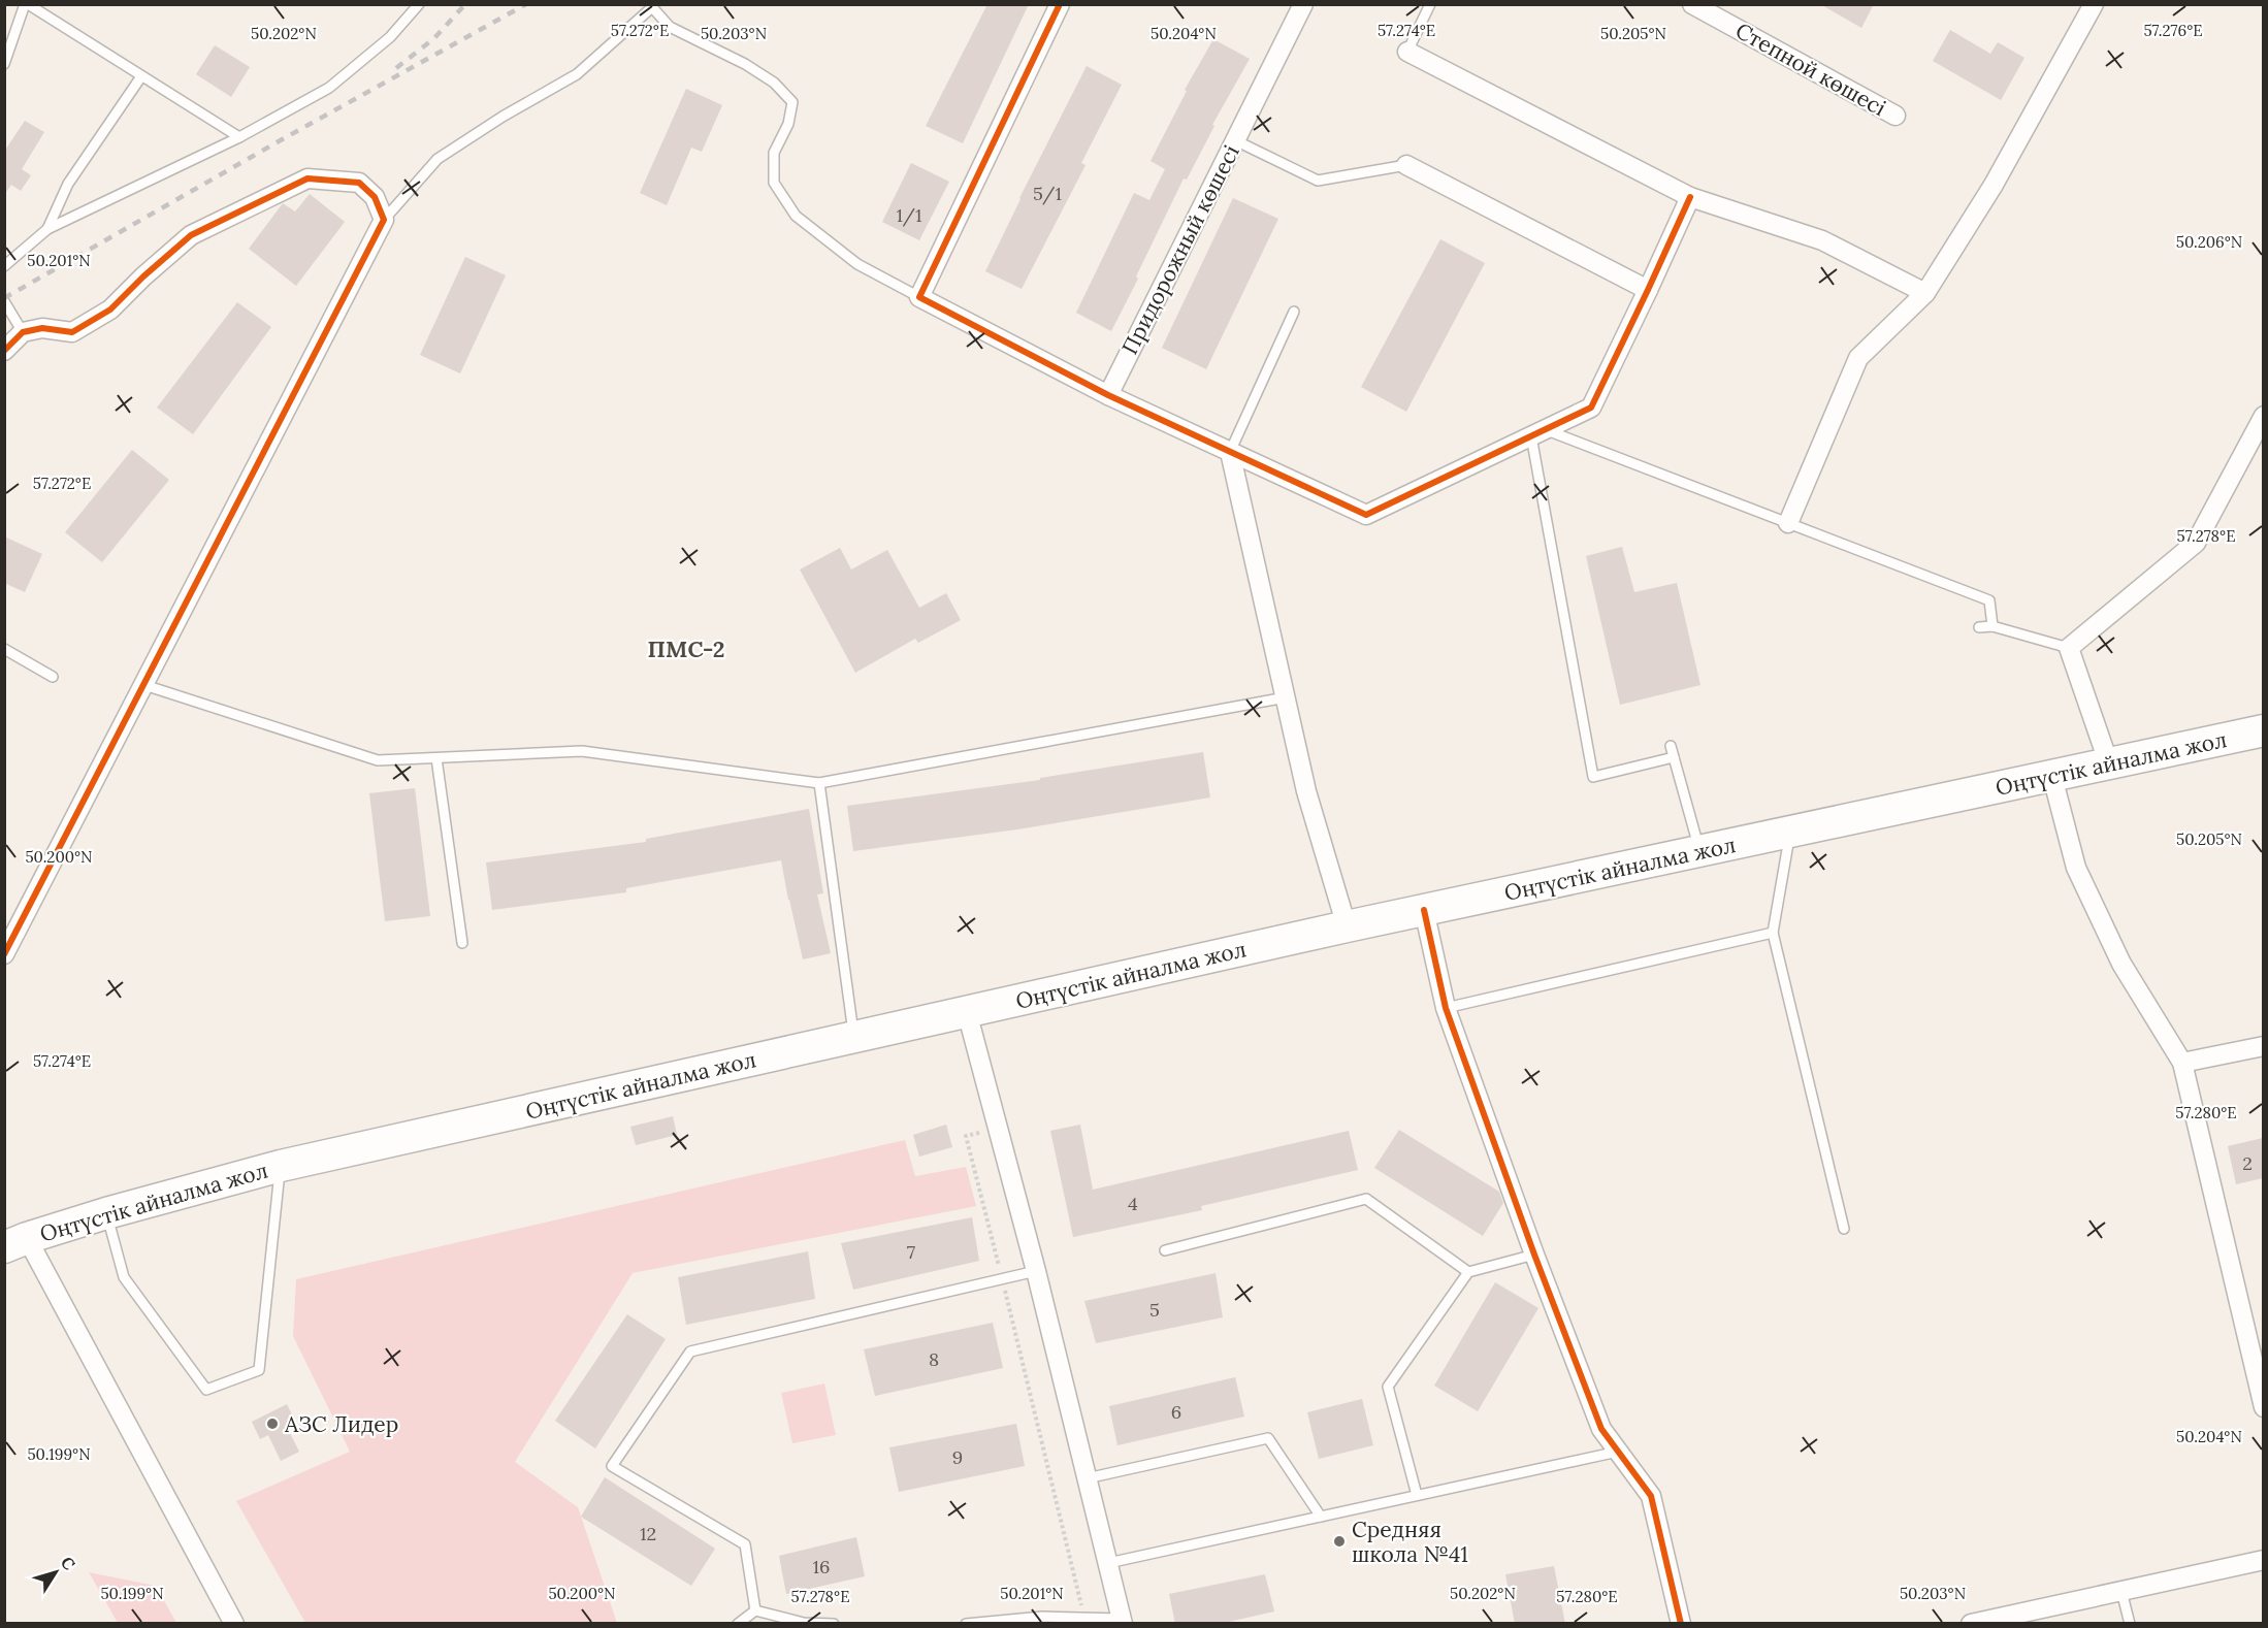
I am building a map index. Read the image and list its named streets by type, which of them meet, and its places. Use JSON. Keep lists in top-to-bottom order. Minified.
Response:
{"streets":{"highway":["Оңтүстік айналма жол"],"street":["Степной көшесі","Придорожный көшесі"]},"districts":["ПМС-2"],"places":["АЗС Лидер","Средняя школа №41"],"house_numbers":["5/1","1/1","2","4","7","5","8","6","9","12","16"],"north":"top right","coordinates":["57.272°E","57.274°E","57.276°E","50.202°N","50.203°N","50.204°N","50.205°N","50.206°N","50.201°N","57.278°E","50.200°N","57.280°E","50.199°N"]}
